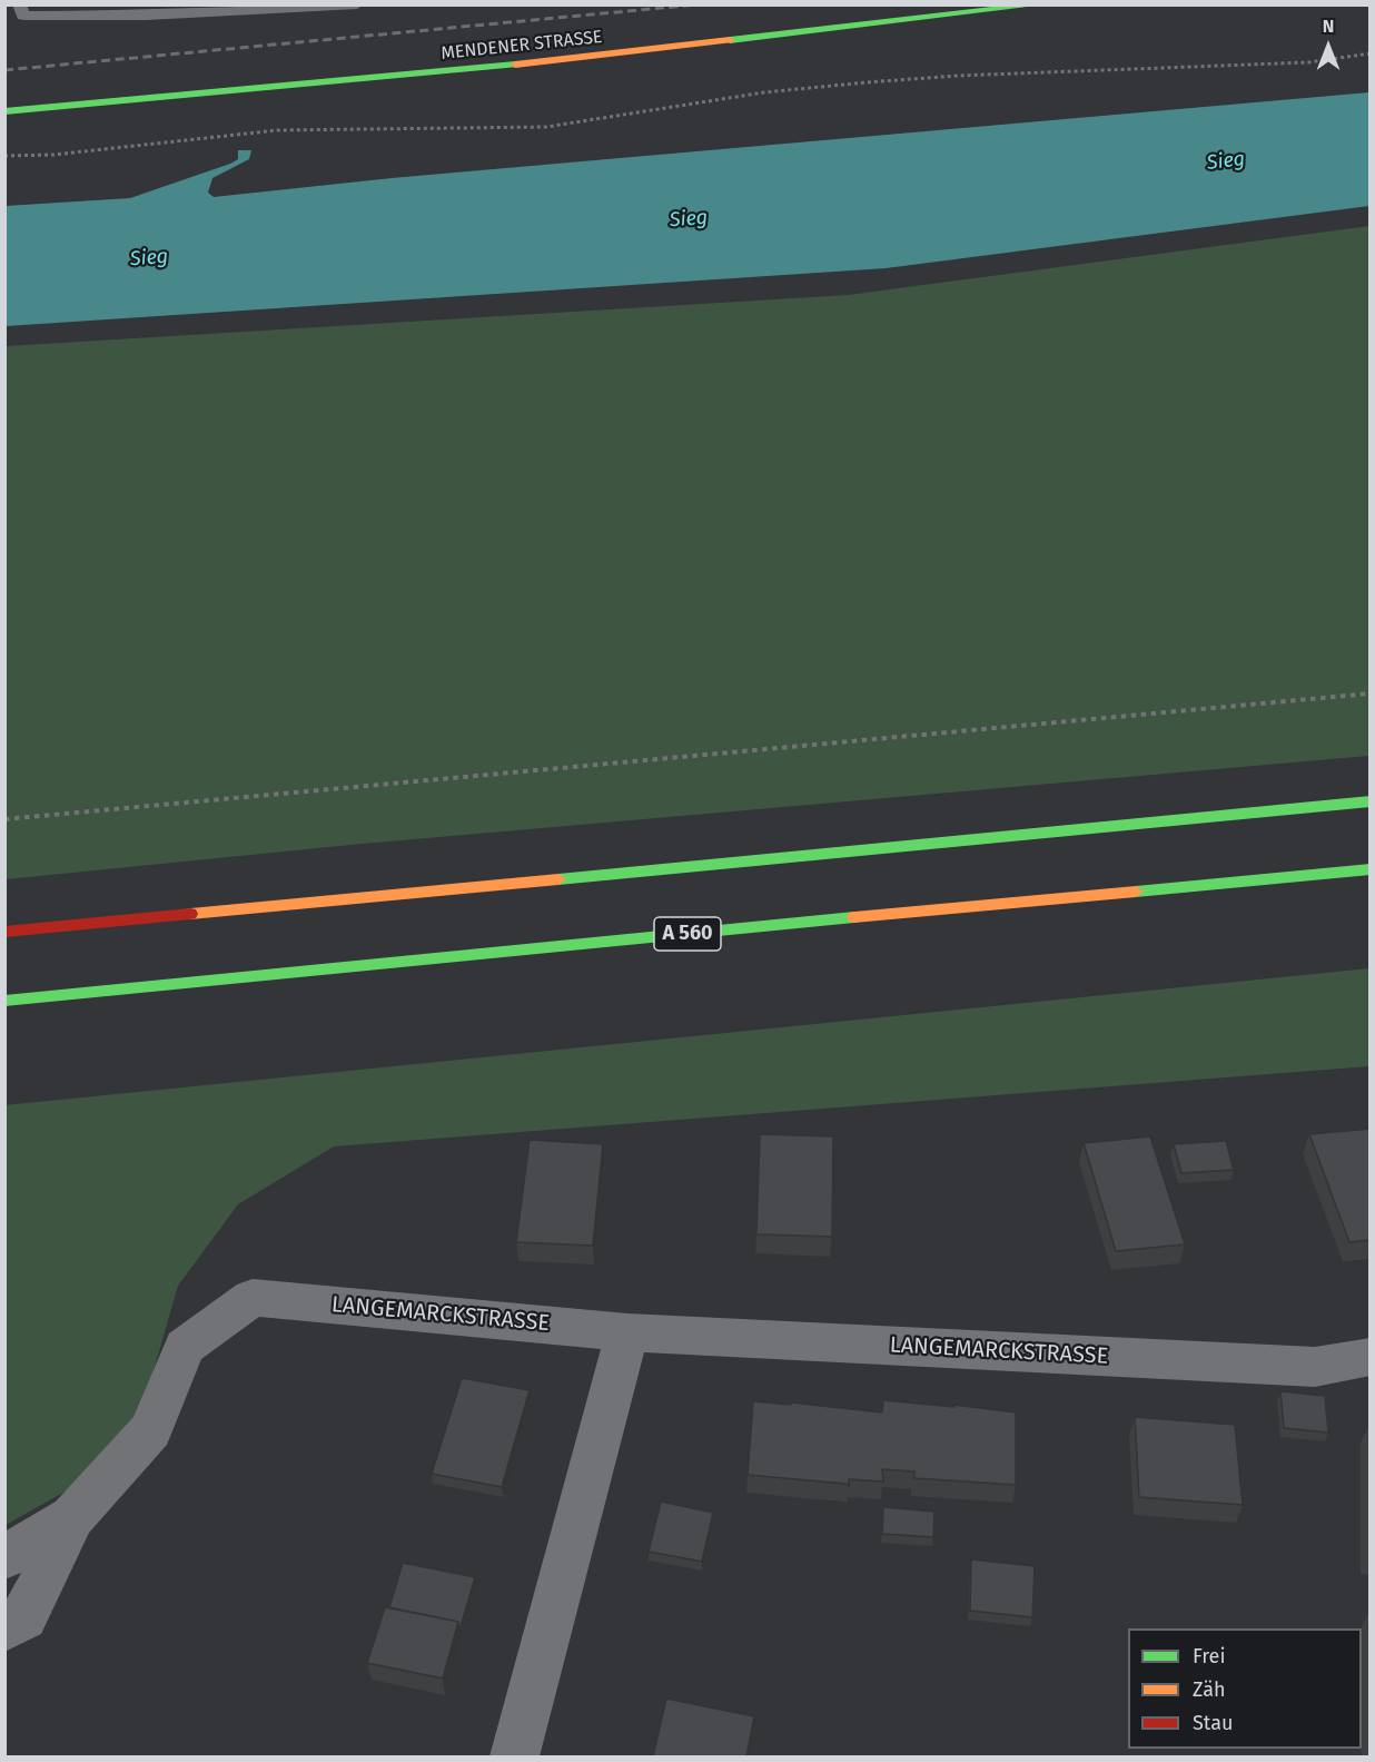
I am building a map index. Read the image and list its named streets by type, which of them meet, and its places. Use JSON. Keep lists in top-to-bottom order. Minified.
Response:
{"streets":{"main road":["MENDENER STRASSE","A 560"],"street":["LANGEMARCKSTRASSE"]},"water":["Sieg"],"legend":["Frei","Zäh","Stau"],"north":"top"}
